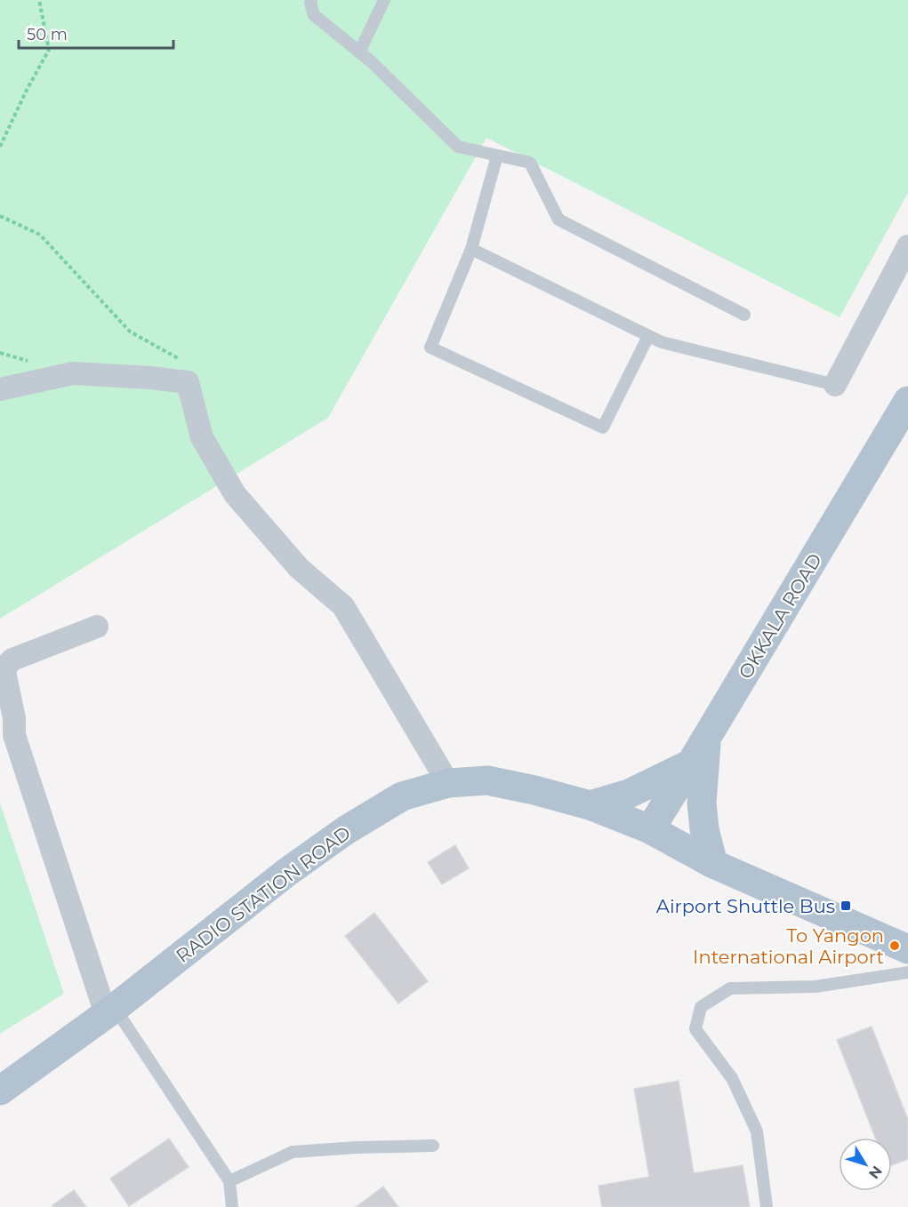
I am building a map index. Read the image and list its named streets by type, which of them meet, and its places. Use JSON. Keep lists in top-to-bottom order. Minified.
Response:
{"streets":{"main road":["OKKALA ROAD","RADIO STATION ROAD"]},"crossings":[["OKKALA ROAD","RADIO STATION ROAD"]],"places":{"transit":["Airport Shuttle Bus"],"other":["To Yangon International Airport"]},"scale_bar":"50 m","north":"bottom right"}
